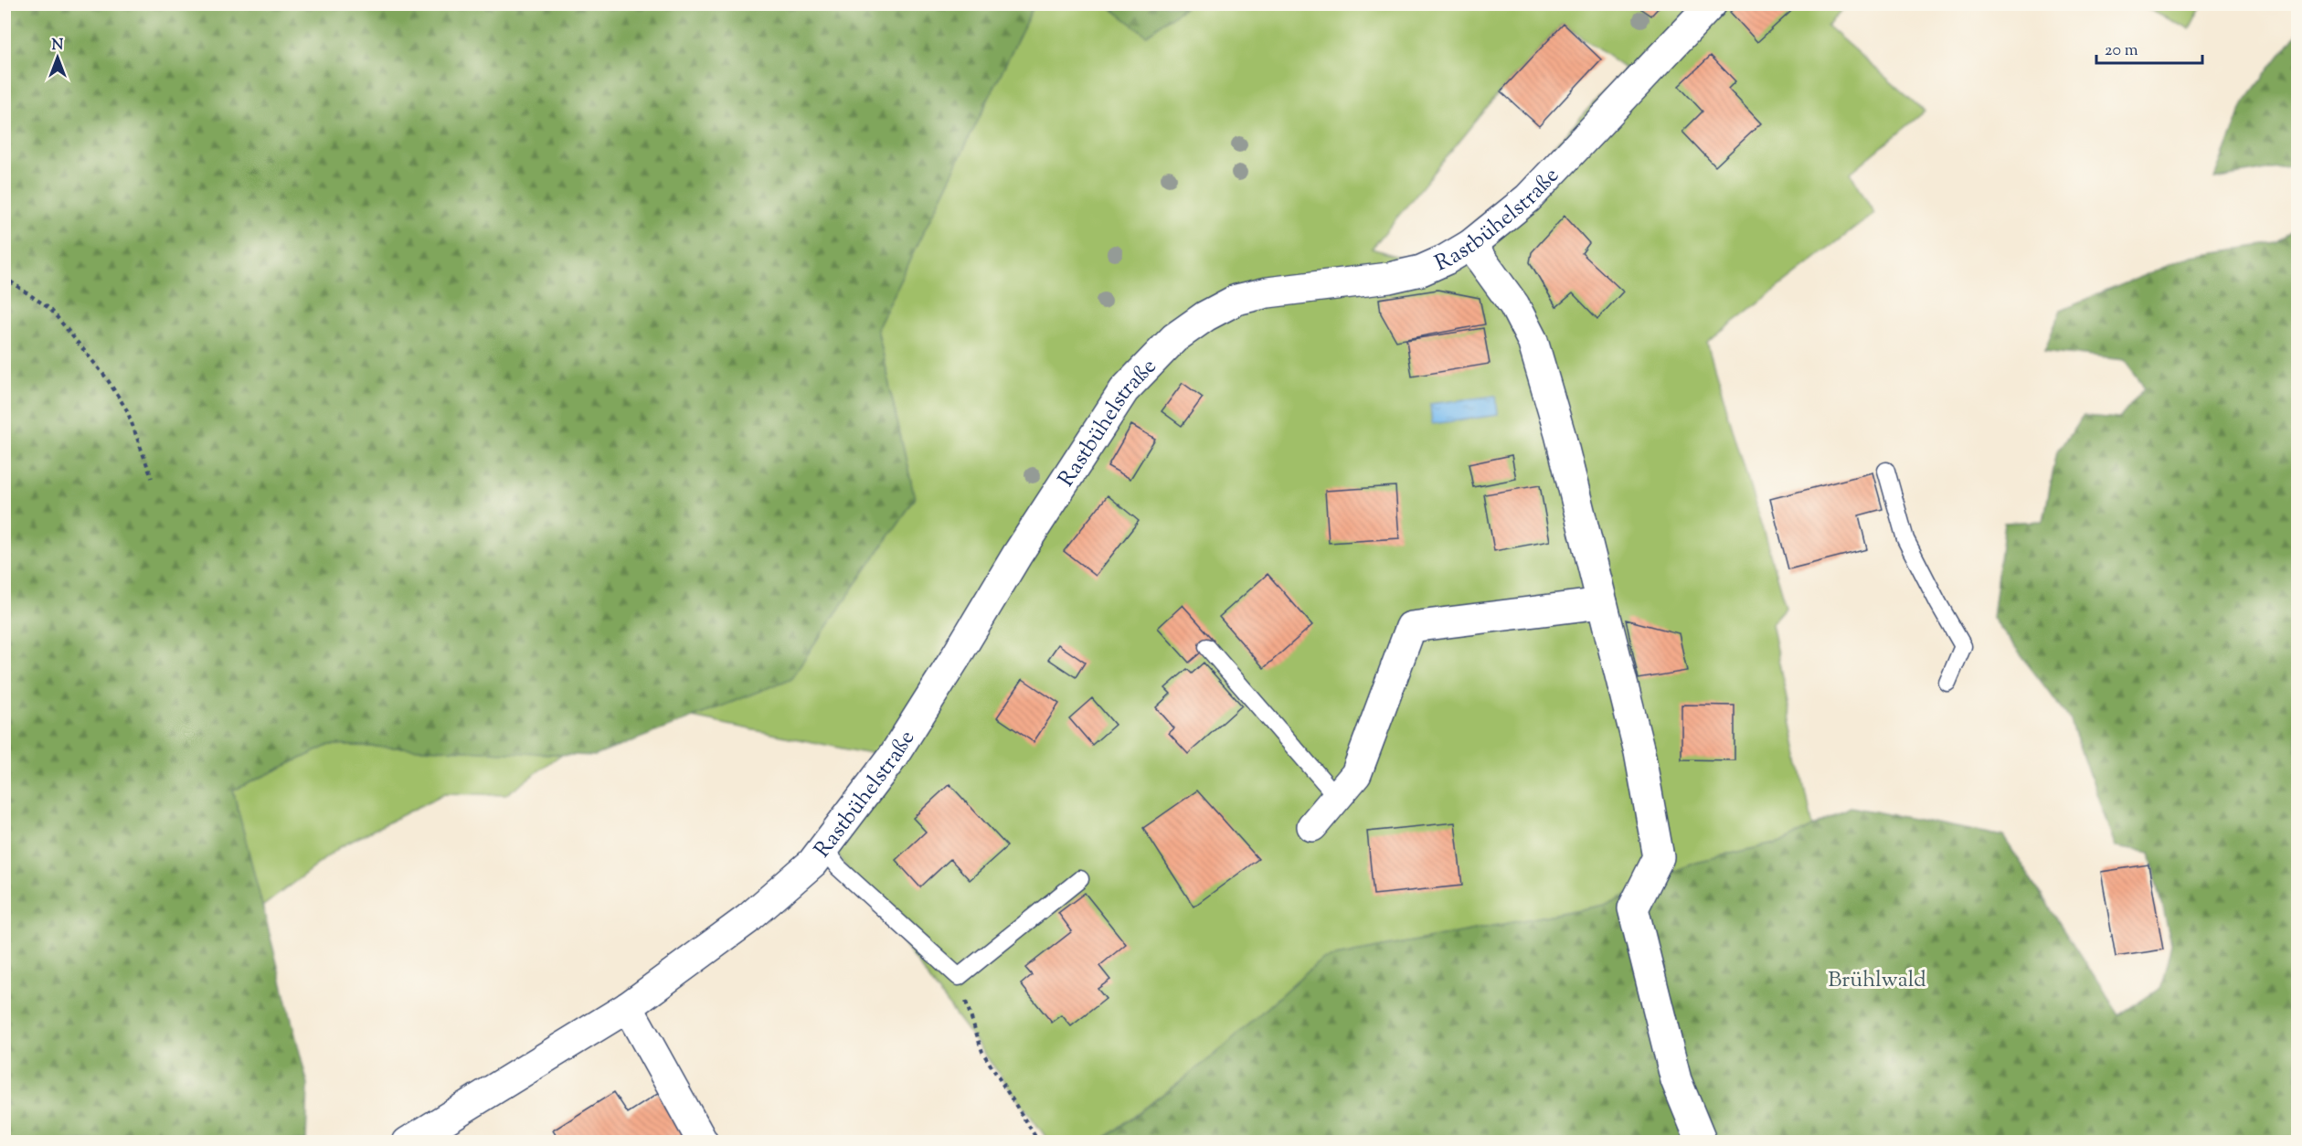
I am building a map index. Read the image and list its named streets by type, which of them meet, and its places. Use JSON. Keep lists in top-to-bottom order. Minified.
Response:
{"streets":{"street":["Rastbühelstraße"]},"parks":["Brühlwald"],"scale_bar":"20 m","north":"top"}
